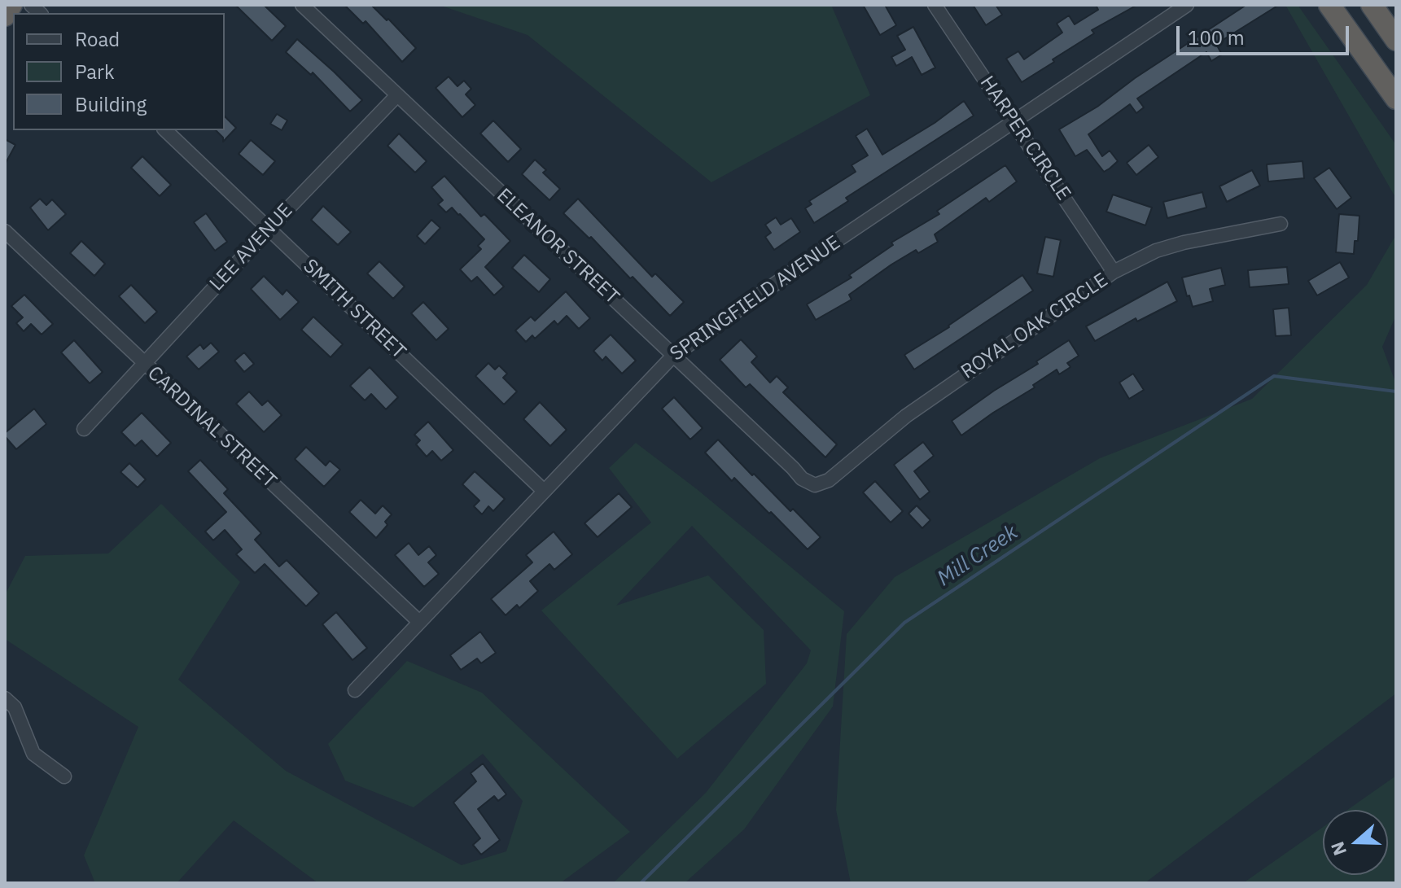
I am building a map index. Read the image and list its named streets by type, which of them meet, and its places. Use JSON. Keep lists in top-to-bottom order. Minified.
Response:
{"streets":{"street":["HARPER CIRCLE","ELEANOR STREET","LEE AVENUE","SPRINGFIELD AVENUE","SMITH STREET","ROYAL OAK CIRCLE","CARDINAL STREET"]},"crossings":[["HARPER CIRCLE","SPRINGFIELD AVENUE"],["HARPER CIRCLE","ROYAL OAK CIRCLE"],["ELEANOR STREET","LEE AVENUE"],["ELEANOR STREET","SPRINGFIELD AVENUE"],["ELEANOR STREET","ROYAL OAK CIRCLE"],["LEE AVENUE","SMITH STREET"],["LEE AVENUE","CARDINAL STREET"],["SPRINGFIELD AVENUE","SMITH STREET"],["SPRINGFIELD AVENUE","CARDINAL STREET"]],"water":["Mill Creek"],"legend":["Road","Park","Building"],"scale_bar":"100 m","north":"left"}
